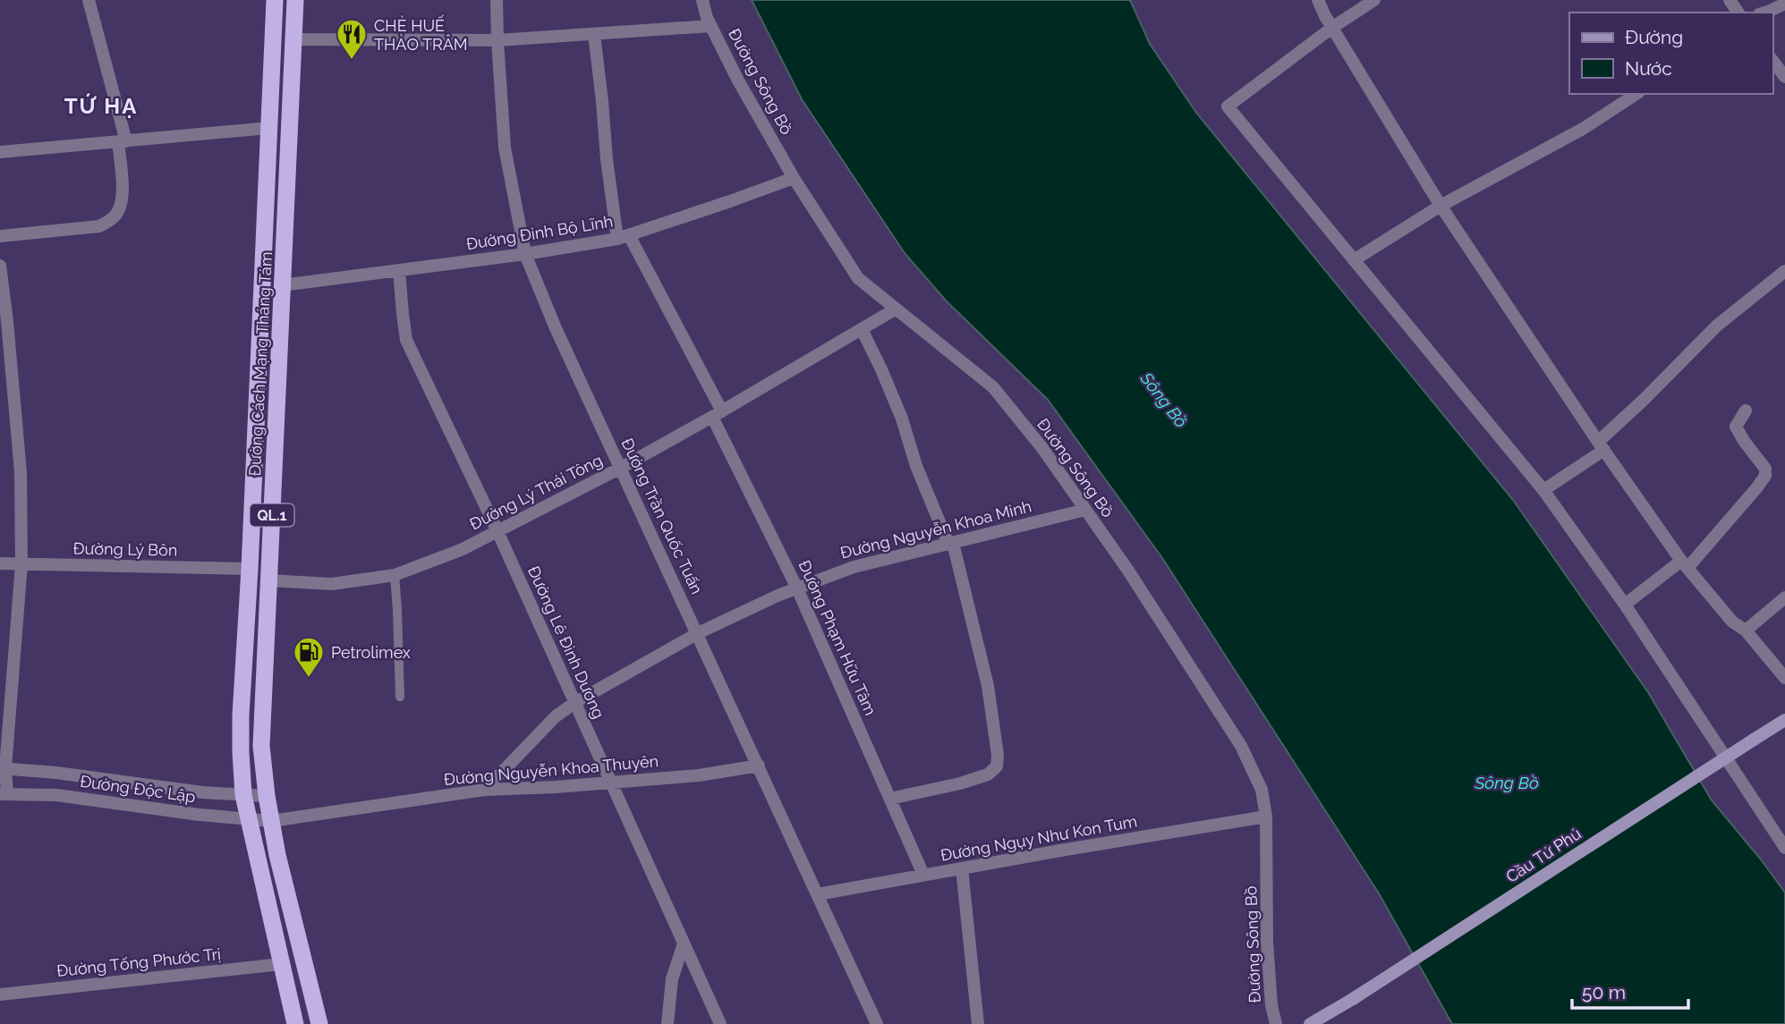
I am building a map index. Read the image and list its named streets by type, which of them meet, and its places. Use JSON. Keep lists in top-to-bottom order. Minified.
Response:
{"streets":{"highway":["Đường Cách Mạng Tháng Tám","QL.1"],"main road":["Cầu Tứ Phú"],"street":["Đường Sông Bồ","Đường Đinh Bộ Lĩnh","Đường Lý Thái Tông","Đường Trần Quốc Tuấn","Đường Nguyễn Khoa Minh","Đường Lý Bôn","Đường Phạm Hữu Tâm","Đường Lê Đình Dương","Đường Nguyễn Khoa Thuyên","Đường Độc Lập","Đường Ngụy Như Kon Tum","Đường Tống Phước Trị"]},"crossings":[["Đường Sông Bồ","Đường Đinh Bộ Lĩnh"],["Đường Sông Bồ","Đường Lý Thái Tông"],["Đường Sông Bồ","Đường Nguyễn Khoa Minh"],["Đường Sông Bồ","Đường Ngụy Như Kon Tum"],["Đường Đinh Bộ Lĩnh","Đường Cách Mạng Tháng Tám"],["Đường Đinh Bộ Lĩnh","Đường Trần Quốc Tuấn"],["Đường Đinh Bộ Lĩnh","Đường Phạm Hữu Tâm"],["Đường Đinh Bộ Lĩnh","Đường Lê Đình Dương"],["Đường Cách Mạng Tháng Tám","Đường Lý Thái Tông"],["Đường Cách Mạng Tháng Tám","Đường Lý Bôn"],["Đường Cách Mạng Tháng Tám","Đường Nguyễn Khoa Thuyên"],["Đường Cách Mạng Tháng Tám","Đường Độc Lập"],["Đường Cách Mạng Tháng Tám","Đường Tống Phước Trị"],["Đường Lý Thái Tông","Đường Trần Quốc Tuấn"],["Đường Lý Thái Tông","Đường Phạm Hữu Tâm"],["Đường Lý Thái Tông","Đường Lê Đình Dương"],["Đường Trần Quốc Tuấn","Đường Nguyễn Khoa Minh"],["Đường Trần Quốc Tuấn","Đường Nguyễn Khoa Thuyên"],["Đường Trần Quốc Tuấn","Đường Ngụy Như Kon Tum"],["Đường Nguyễn Khoa Minh","Đường Phạm Hữu Tâm"],["Đường Nguyễn Khoa Minh","Đường Lê Đình Dương"],["Đường Nguyễn Khoa Minh","Đường Nguyễn Khoa Thuyên"],["Đường Phạm Hữu Tâm","Đường Ngụy Như Kon Tum"],["Đường Lê Đình Dương","Đường Nguyễn Khoa Thuyên"],["Đường Nguyễn Khoa Thuyên","Đường Độc Lập"]],"districts":["TỨ HẠ"],"water":["Sông Bồ"],"places":{"restaurant":["CHÈ HUẾ THẢO TRÂM"],"fuel station":["Petrolimex"]},"legend":["Đường","Nước"],"scale_bar":"50 m"}
